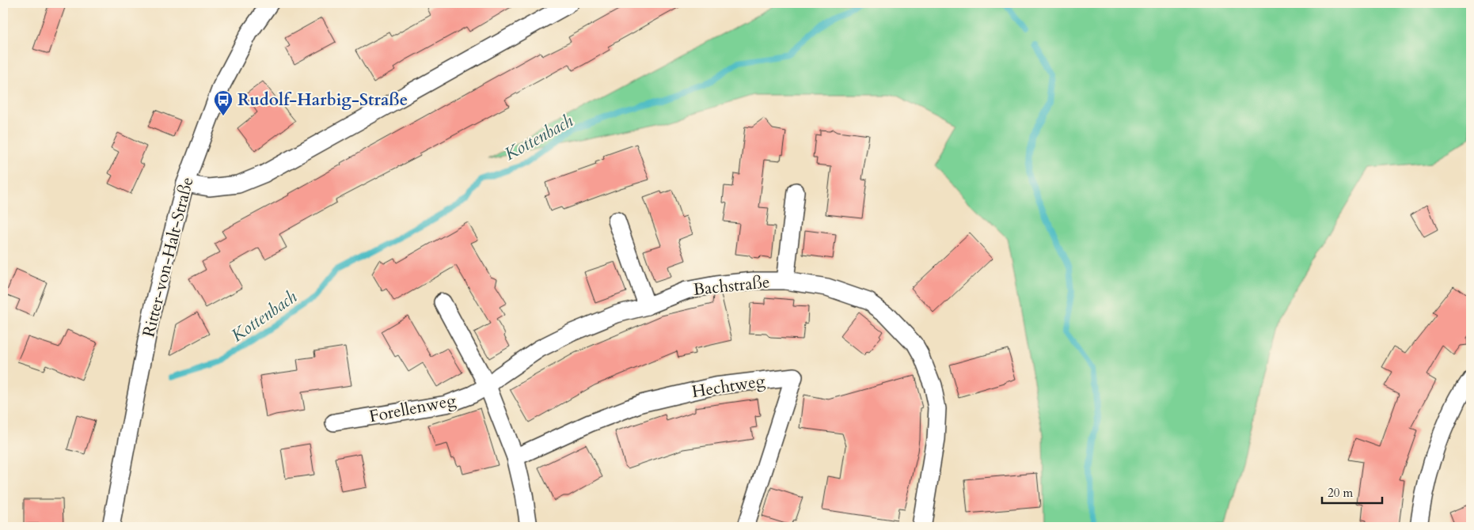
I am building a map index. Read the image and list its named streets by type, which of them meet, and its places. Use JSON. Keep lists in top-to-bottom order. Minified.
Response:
{"streets":{"street":["Ritter-von-Halt-Straße","Bachstraße","Hechtweg","Forellenweg"]},"crossings":[["Bachstraße","Forellenweg"]],"water":["Kottenbach"],"places":{"bus stop":["Rudolf-Harbig-Straße"]},"scale_bar":"20 m"}
